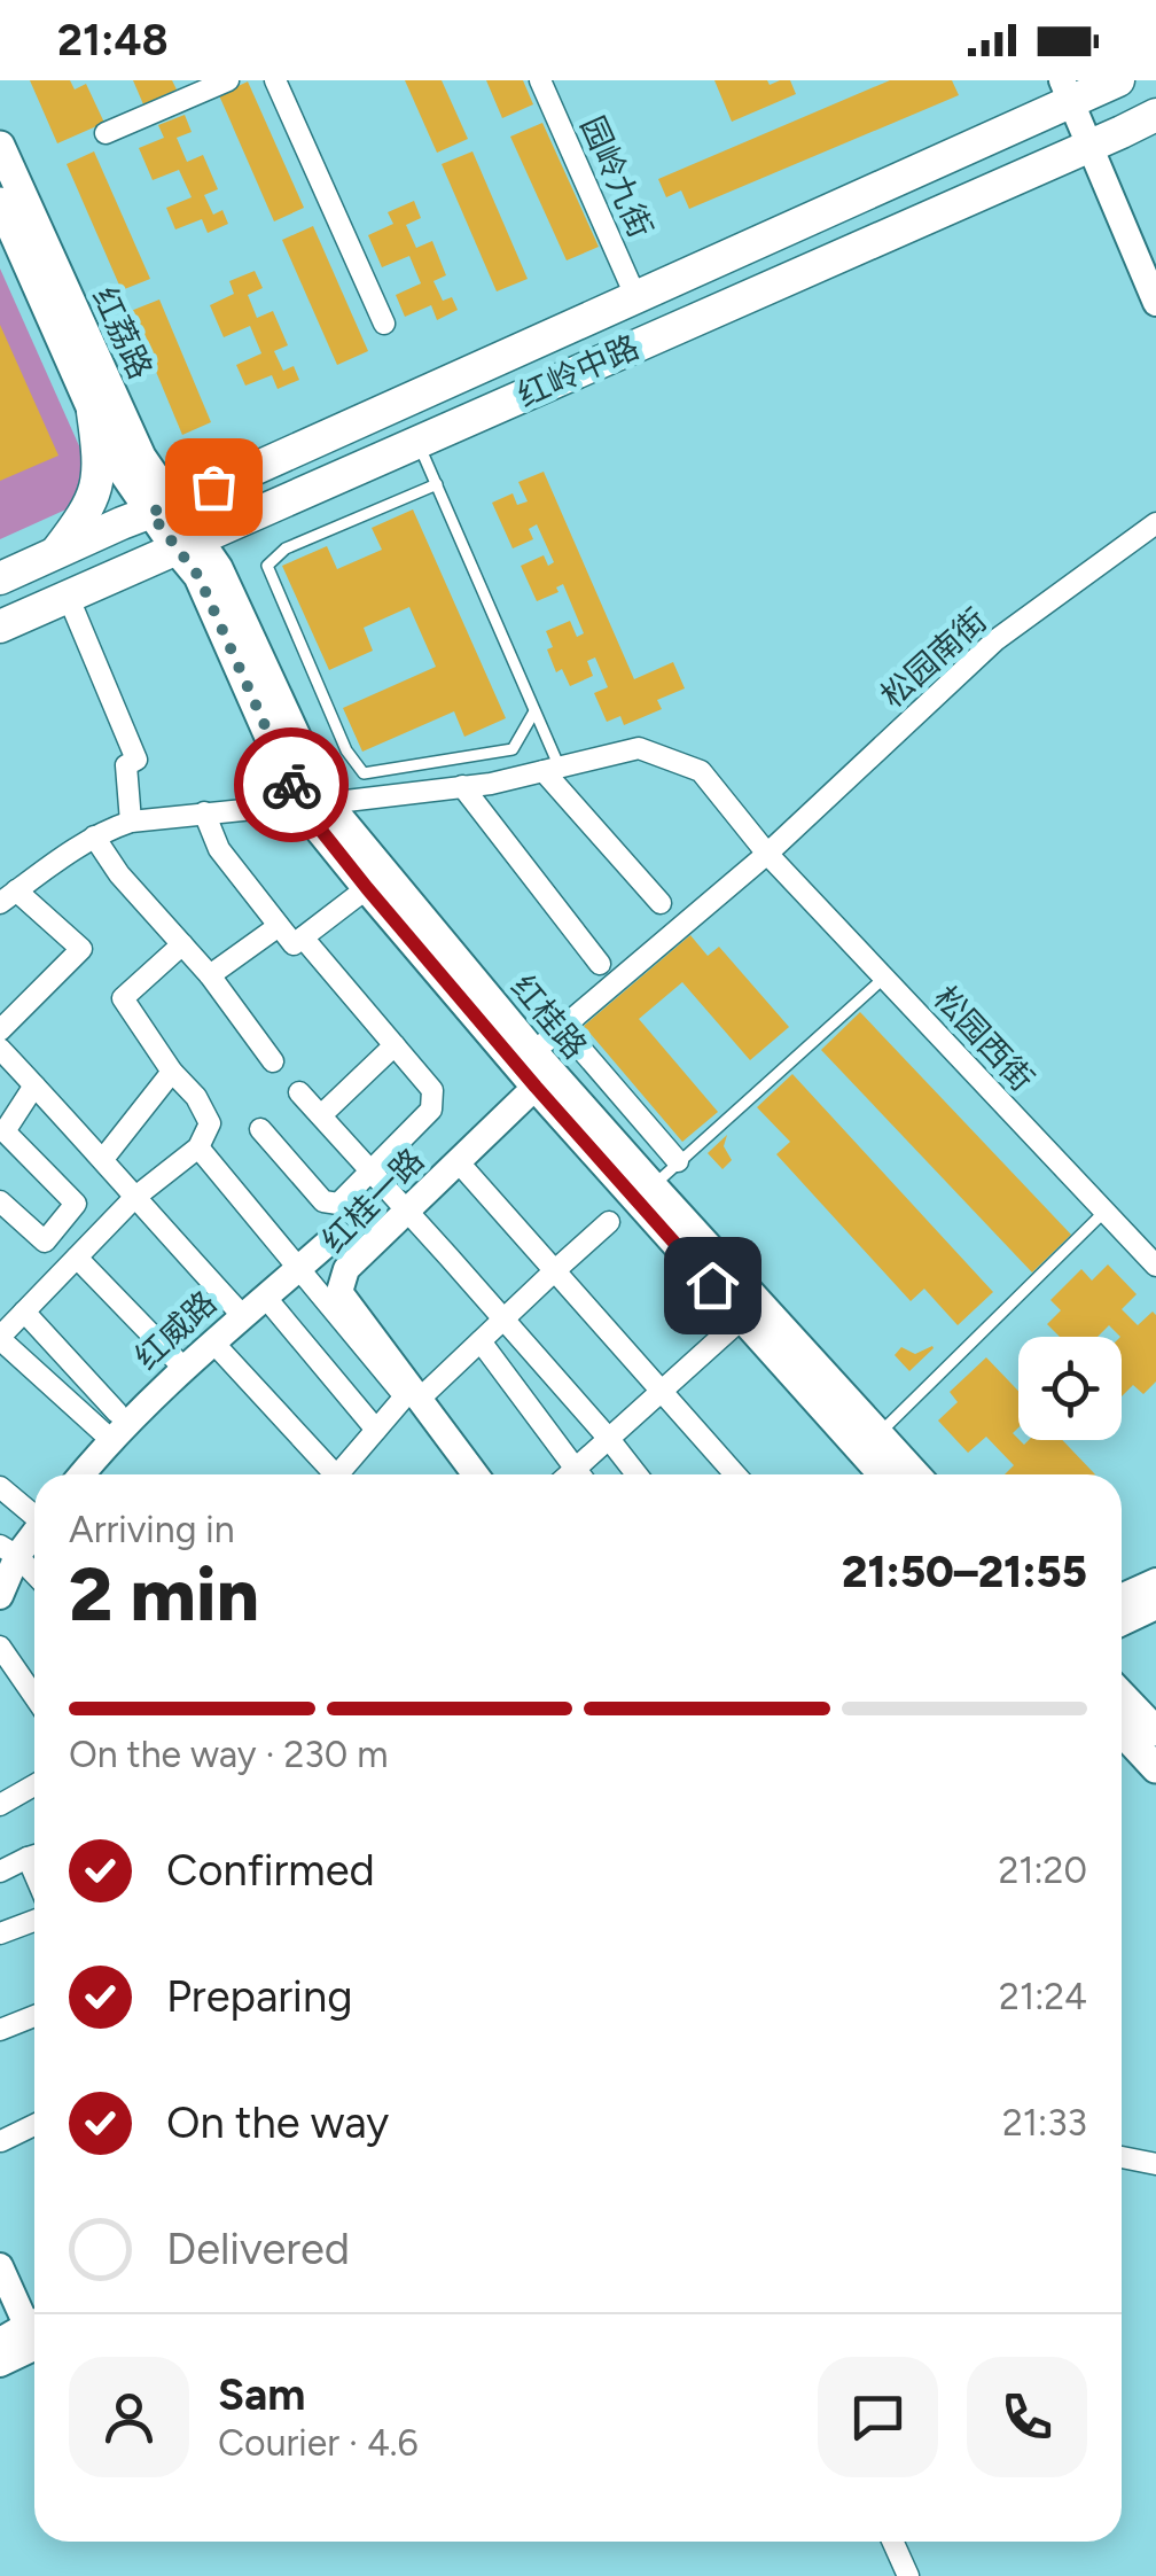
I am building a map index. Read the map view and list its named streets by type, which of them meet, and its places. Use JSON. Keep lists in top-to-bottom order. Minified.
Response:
{"streets":{"main road":["红荔路","红岭中路","红桂路"],"street":["园岭九街","松园南街","松园西街","红桂一路","红威路"]},"crossings":[["园岭九街","红岭中路"],["红荔路","红岭中路"],["红荔路","红桂路"],["红岭中路","红桂路"],["松园南街","红桂路"],["松园南街","松园西街"],["红桂路","红桂一路"]],"page":{"status":"21:48","heading":["2 min","Arriving in","21:50–21:55"],"panel":["Sam","Courier · 4.6"],"bar":"On the way · 230 m","list":[["Confirmed","21:20"],["Preparing","21:24"],["On the way","21:33"],"Delivered"]}}
